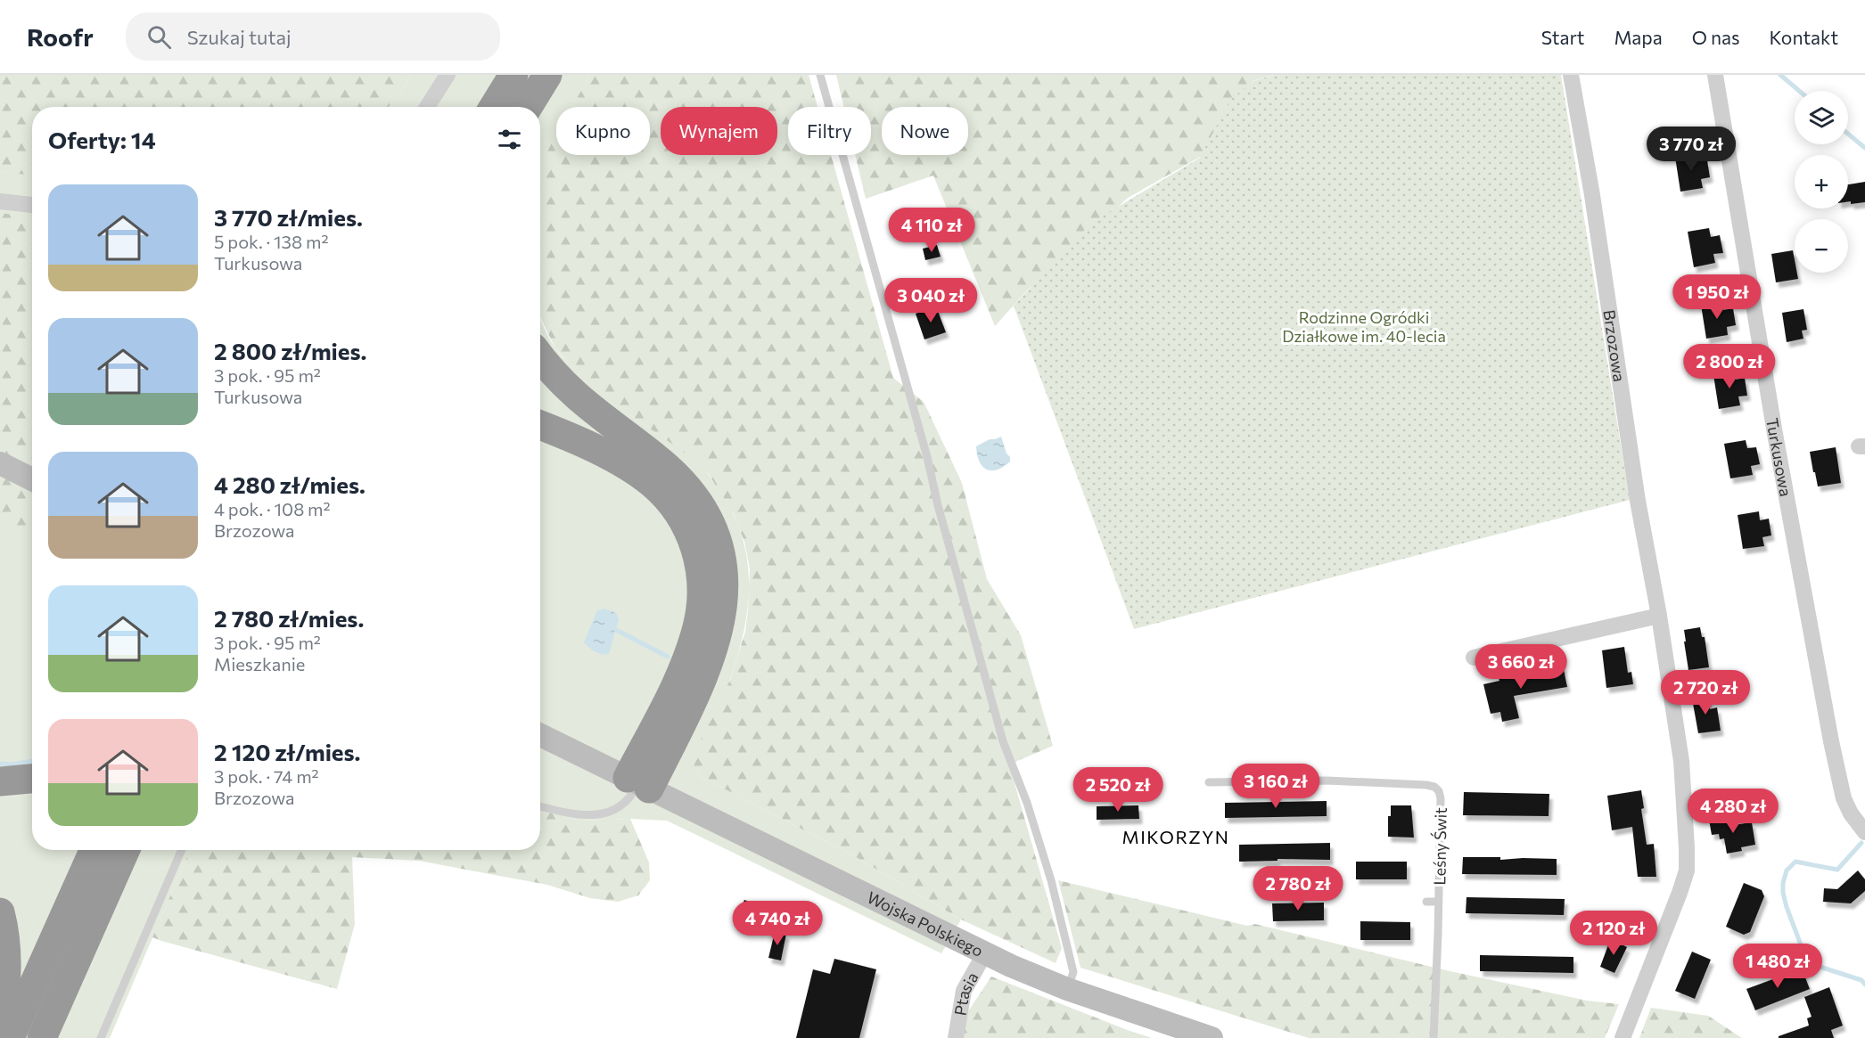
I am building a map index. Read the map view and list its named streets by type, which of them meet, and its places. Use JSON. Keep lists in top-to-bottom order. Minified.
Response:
{"streets":{"street":["Brzozowa","Turkusowa","Wojska Polskiego","Ptasia"],"lane":["Leśny Świt"]},"crossings":[["Wojska Polskiego","Ptasia"]],"districts":["MIKORZYN"],"parks":["Rodzinne Ogródki Działkowe im. 40-lecia"],"page":{"header":"Roofr","search":"Szukaj tutaj","nav":["Start","Mapa","O nas","Kontakt"],"map_buttons":["+","−"],"chip":["Kupno","Wynajem","Filtry","Nowe"],"heading":"Oferty: 14","price":["3 770 zł","4 110 zł","1 950 zł","3 040 zł","2 800 zł","3 660 zł","2 720 zł","3 160 zł","2 520 zł","4 280 zł","2 780 zł","4 740 zł","2 120 zł","1 480 zł"],"list":[{"name":"3 770 zł/mies.","note":"5 pok. · 138 m² · Turkusowa"},{"name":"2 800 zł/mies.","note":"3 pok. · 95 m² · Turkusowa"},{"name":"4 280 zł/mies.","note":"4 pok. · 108 m² · Brzozowa"},{"name":"2 780 zł/mies.","note":"3 pok. · 95 m² · Mieszkanie"},{"name":"2 120 zł/mies.","note":"3 pok. · 74 m² · Brzozowa"}]}}
